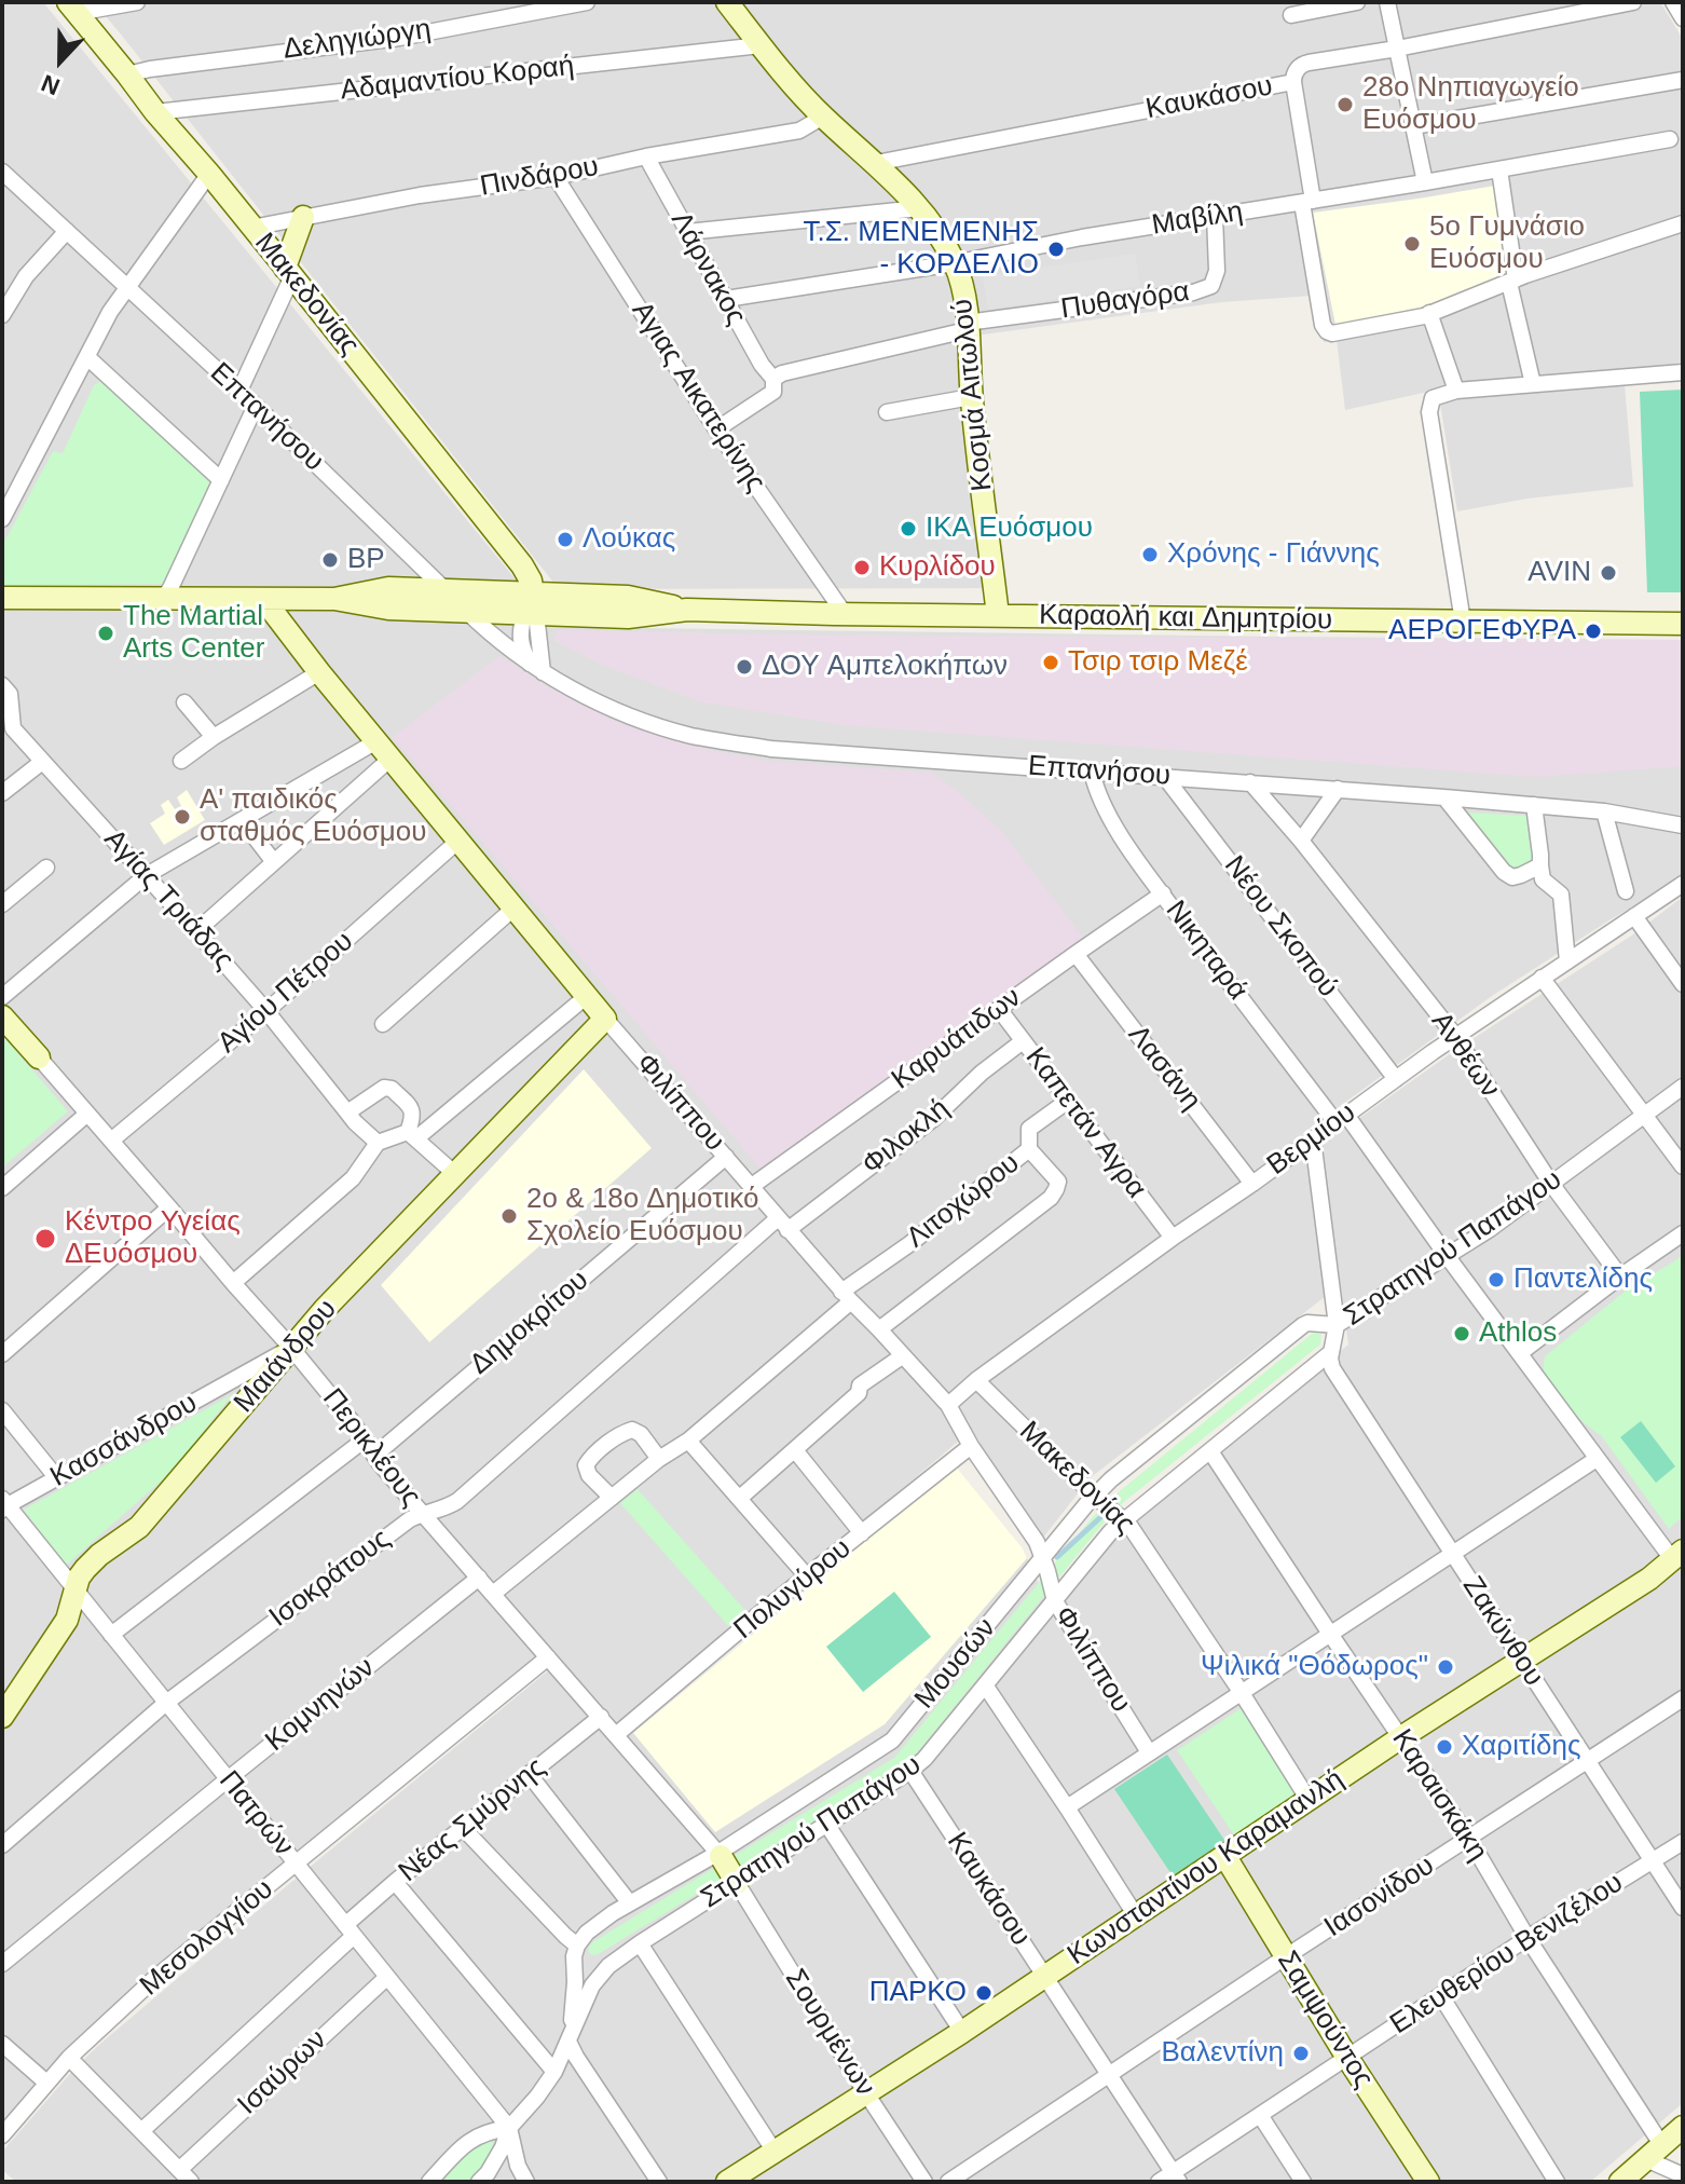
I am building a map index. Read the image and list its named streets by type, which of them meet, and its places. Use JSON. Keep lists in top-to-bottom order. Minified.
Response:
{"streets":{"street":["Δεληγιώργη","Αδαμαντίου Κοραή","Καυκάσου","Πινδάρου","Μαβίλη","Λάρνακος","Μακεδονίας","Πυθαγόρα","Κοσμά Αιτωλού","Αγιας Αικατερίνης","Επτανήσου","Καραολή και Δημητρίου","Αγίας Τριάδας","Νέου Σκοπού","Νικηταρά","Αγίου Πέτρου","Καρυάτιδων","Ανθέων","Λασάνη","Φιλίππου","Καπετάν Αγρα","Φιλοκλή","Βερμίου","Λιτοχώρου","Στρατηγού Παπάγου","Δημοκρίτου","Μαιάνδρου","Κασσάνδρου","Περικλέους","Ισοκράτους","Πολυγύρου","Ζακύνθου","Μουσών","Κομνηνών","Καραισκάκη","Πατρών","Νέας Σμύρνης","Κωνσταντίνου Καραμανλή","Ιασoνίδου","Μεσολογγίου","Ελευθερίου Βενιζέλου","Σαμψούντος","Σουρμένων","Ισαύρων"]},"crossings":[["Δεληγιώργη","Μακεδονίας"],["Αδαμαντίου Κοραή","Μακεδονίας"],["Αδαμαντίου Κοραή","Κοσμά Αιτωλού"],["Καυκάσου","Κοσμά Αιτωλού"],["Καυκάσου","Στρατηγού Παπάγου"],["Καυκάσου","Κωνσταντίνου Καραμανλή"],["Καυκάσου","Ιασoνίδου"],["Καυκάσου","Ελευθερίου Βενιζέλου"],["Πινδάρου","Λάρνακος"],["Πινδάρου","Μακεδονίας"],["Πινδάρου","Κοσμά Αιτωλού"],["Πινδάρου","Αγιας Αικατερίνης"],["Μαβίλη","Λάρνακος"],["Μαβίλη","Πυθαγόρα"],["Μαβίλη","Κοσμά Αιτωλού"],["Λάρνακος","Πυθαγόρα"],["Μακεδονίας","Καραολή και Δημητρίου"],["Μακεδονίας","Βερμίου"],["Μακεδονίας","Στρατηγού Παπάγου"],["Μακεδονίας","Μουσών"],["Μακεδονίας","Κωνσταντίνου Καραμανλή"],["Πυθαγόρα","Κοσμά Αιτωλού"],["Κοσμά Αιτωλού","Καραολή και Δημητρίου"],["Αγιας Αικατερίνης","Καραολή και Δημητρίου"],["Επτανήσου","Καραολή και Δημητρίου"],["Επτανήσου","Νέου Σκοπού"],["Επτανήσου","Νικηταρά"],["Επτανήσου","Ανθέων"],["Καραολή και Δημητρίου","Φιλίππου"],["Αγίας Τριάδας","Αγίου Πέτρου"],["Νέου Σκοπού","Βερμίου"],["Νικηταρά","Καρυάτιδων"],["Νικηταρά","Βερμίου"],["Νικηταρά","Στρατηγού Παπάγου"],["Νικηταρά","Κωνσταντίνου Καραμανλή"],["Αγίου Πέτρου","Φιλίππου"],["Αγίου Πέτρου","Περικλέους"],["Καρυάτιδων","Λασάνη"],["Καρυάτιδων","Φιλίππου"],["Καρυάτιδων","Καπετάν Αγρα"],["Ανθέων","Βερμίου"],["Ανθέων","Στρατηγού Παπάγου"],["Λασάνη","Βερμίου"],["Φιλίππου","Φιλοκλή"],["Φιλίππου","Βερμίου"],["Φιλίππου","Λιτοχώρου"],["Φιλίππου","Στρατηγού Παπάγου"],["Φιλίππου","Δημοκρίτου"],["Φιλίππου","Μαιάνδρου"],["Φιλίππου","Ισοκράτους"],["Φιλίππου","Πολυγύρου"],["Φιλίππου","Μουσών"],["Καπετάν Αγρα","Φιλοκλή"],["Καπετάν Αγρα","Βερμίου"],["Καπετάν Αγρα","Λιτοχώρου"],["Φιλοκλή","Ισοκράτους"],["Στρατηγού Παπάγου","Περικλέους"],["Στρατηγού Παπάγου","Ζακύνθου"],["Στρατηγού Παπάγου","Μουσών"],["Στρατηγού Παπάγου","Καραισκάκη"],["Στρατηγού Παπάγου","Πατρών"],["Στρατηγού Παπάγου","Σουρμένων"],["Δημοκρίτου","Περικλέους"],["Μαιάνδρου","Κασσάνδρου"],["Μαιάνδρου","Περικλέους"],["Μαιάνδρου","Πατρών"],["Κασσάνδρου","Περικλέους"],["Κασσάνδρου","Πατρών"],["Περικλέους","Ισοκράτους"],["Περικλέους","Πολυγύρου"],["Περικλέους","Μουσών"],["Περικλέους","Κομνηνών"],["Περικλέους","Νέας Σμύρνης"],["Περικλέους","Μεσολογγίου"],["Περικλέους","Σουρμένων"],["Ισοκράτους","Πατρών"],["Ζακύνθου","Κωνσταντίνου Καραμανλή"],["Ζακύνθου","Ιασoνίδου"],["Ζακύνθου","Ελευθερίου Βενιζέλου"],["Κομνηνών","Πατρών"],["Καραισκάκη","Κωνσταντίνου Καραμανλή"],["Καραισκάκη","Ιασoνίδου"],["Καραισκάκη","Ελευθερίου Βενιζέλου"],["Πατρών","Νέας Σμύρνης"],["Πατρών","Μεσολογγίου"],["Πατρών","Ισαύρων"],["Κωνσταντίνου Καραμανλή","Σαμψούντος"],["Κωνσταντίνου Καραμανλή","Σουρμένων"],["Ιασoνίδου","Σαμψούντος"],["Ελευθερίου Βενιζέλου","Σαμψούντος"]],"places":["28ο Νηπιαγωγείο Ευόσμου","5ο Γυμνάσιο Ευόσμου","Τ.Σ. ΜΕΝΕΜΕΝΗΣ - ΚΟΡΔΕΛΙΟ","ΙΚΑ Ευόσμου","Λούκας","Χρόνης - Γιάννης","BP","Κυρλίδου","AVIN","ΑΕΡΟΓΕΦΥΡΑ","The Martial Arts Center","Τσιρ τσιρ Μεζέ","ΔΟΥ Αμπελοκήπων","Α' παιδικός σταθμός Ευόσμου","2ο & 18ο Δημοτικό Σχολείο Ευόσμου","Κέντρο Υγείας ΔΕυόσμου","Παντελίδης","Athlos","Ψιλικά \"Θόδωρος\"","Χαριτίδης","ΠΑΡΚΟ","Βαλεντίνη"],"north":"bottom"}
